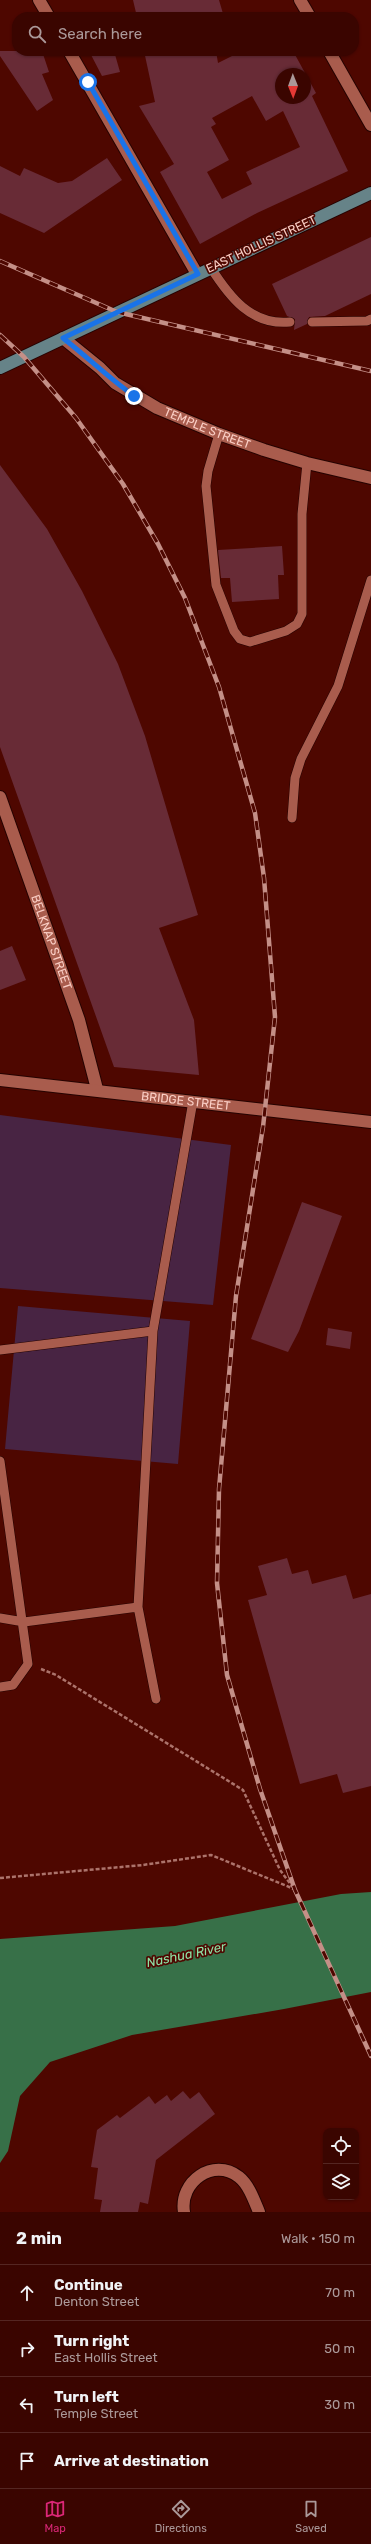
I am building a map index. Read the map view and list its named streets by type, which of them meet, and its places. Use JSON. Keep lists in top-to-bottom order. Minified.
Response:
{"streets":{"main road":["EAST HOLLIS STREET"],"street":["TEMPLE STREET","BELKNAP STREET","BRIDGE STREET"]},"crossings":[["EAST HOLLIS STREET","TEMPLE STREET"],["BELKNAP STREET","BRIDGE STREET"]],"water":["Nashua River"],"north":"bottom","page":{"search":"Search here","heading":["2 min","Walk · 150 m"],"list":[["Continue","Denton Street","70 m"],["Turn right","East Hollis Street","50 m"],["Turn left","Temple Street","30 m"],"Arrive at destination"],"nav":["Map","Directions","Saved"]}}
